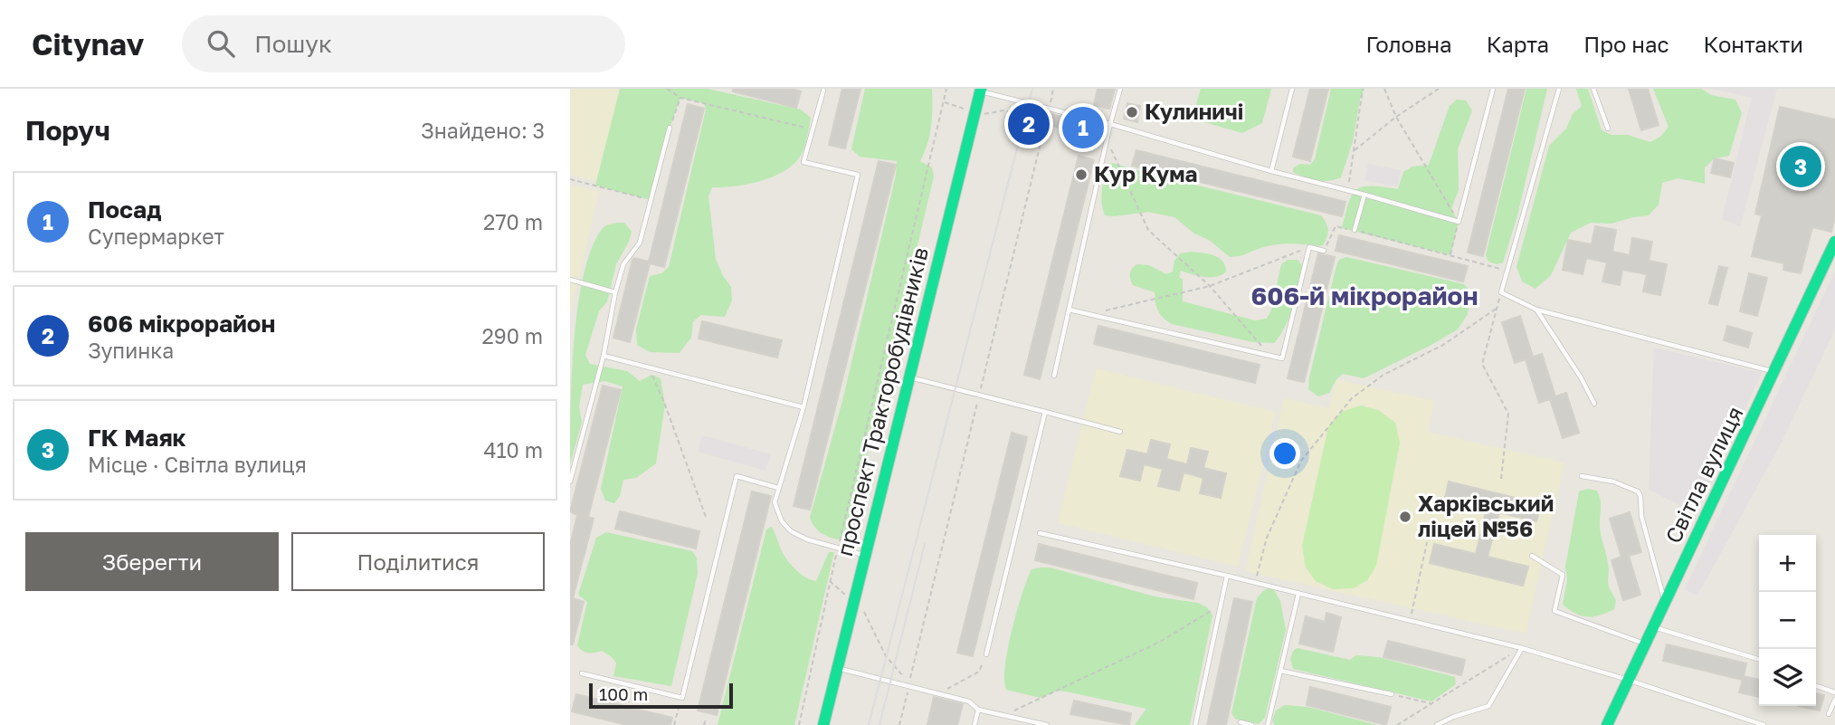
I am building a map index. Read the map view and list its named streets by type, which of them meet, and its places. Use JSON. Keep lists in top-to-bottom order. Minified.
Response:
{"streets":{"main road":["проспект Тракторобудівників","Світла вулиця"]},"districts":["606-й мікрорайон"],"places":["Кулиничі","Кур Кума","Харківський ліцей №56"],"scale_bar":"100 m","page":{"header":"Citynav","search":"Пошук","nav":["Головна","Карта","Про нас","Контакти"],"heading":["Поруч","Знайдено: 3"],"pins":["2","1","3"],"list":[{"mark":"1","name":"Посад","note":"Супермаркет","value":"270 m"},{"mark":"2","name":"606 мікрорайон","note":"Зупинка","value":"290 m"},{"mark":"3","name":"ГК Маяк","note":"Місце · Світла вулиця","value":"410 m"}],"buttons":["Зберегти","Поділитися"],"map_buttons":["+","−"],"scale":"100 m"}}
